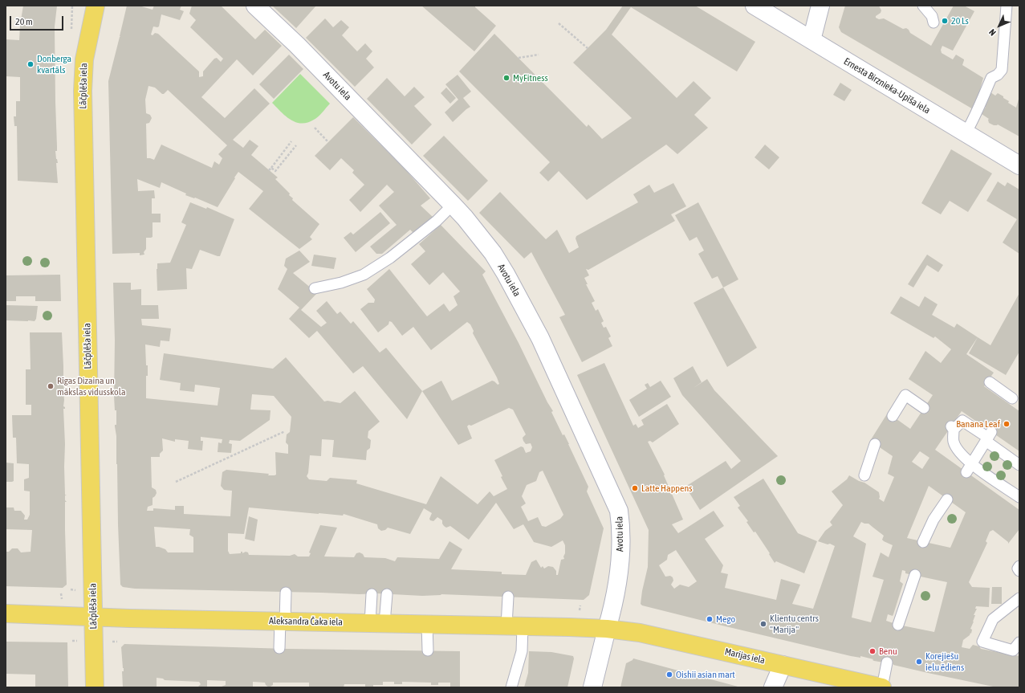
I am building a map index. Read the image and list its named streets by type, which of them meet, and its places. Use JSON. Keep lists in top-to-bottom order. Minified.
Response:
{"streets":{"main road":["Lāčplēša iela","Aleksandra Čaka iela","Marijas iela"],"street":["Avotu iela","Ernesta Birznieka-Upīša iela"]},"crossings":[["Lāčplēša iela","Aleksandra Čaka iela"],["Avotu iela","Aleksandra Čaka iela"],["Avotu iela","Marijas iela"],["Aleksandra Čaka iela","Marijas iela"]],"places":["20 Ls","Donberga kvartāls","MyFitness","Rīgas Dizaina un mākslas vidusskola","Banana Leaf","Latte Happens","Mego","Klientu centrs \"Marija\"","Benu","Korejiešu ielu ēdiens","Oishii asian mart"],"scale_bar":"20 m","north":"bottom left"}
